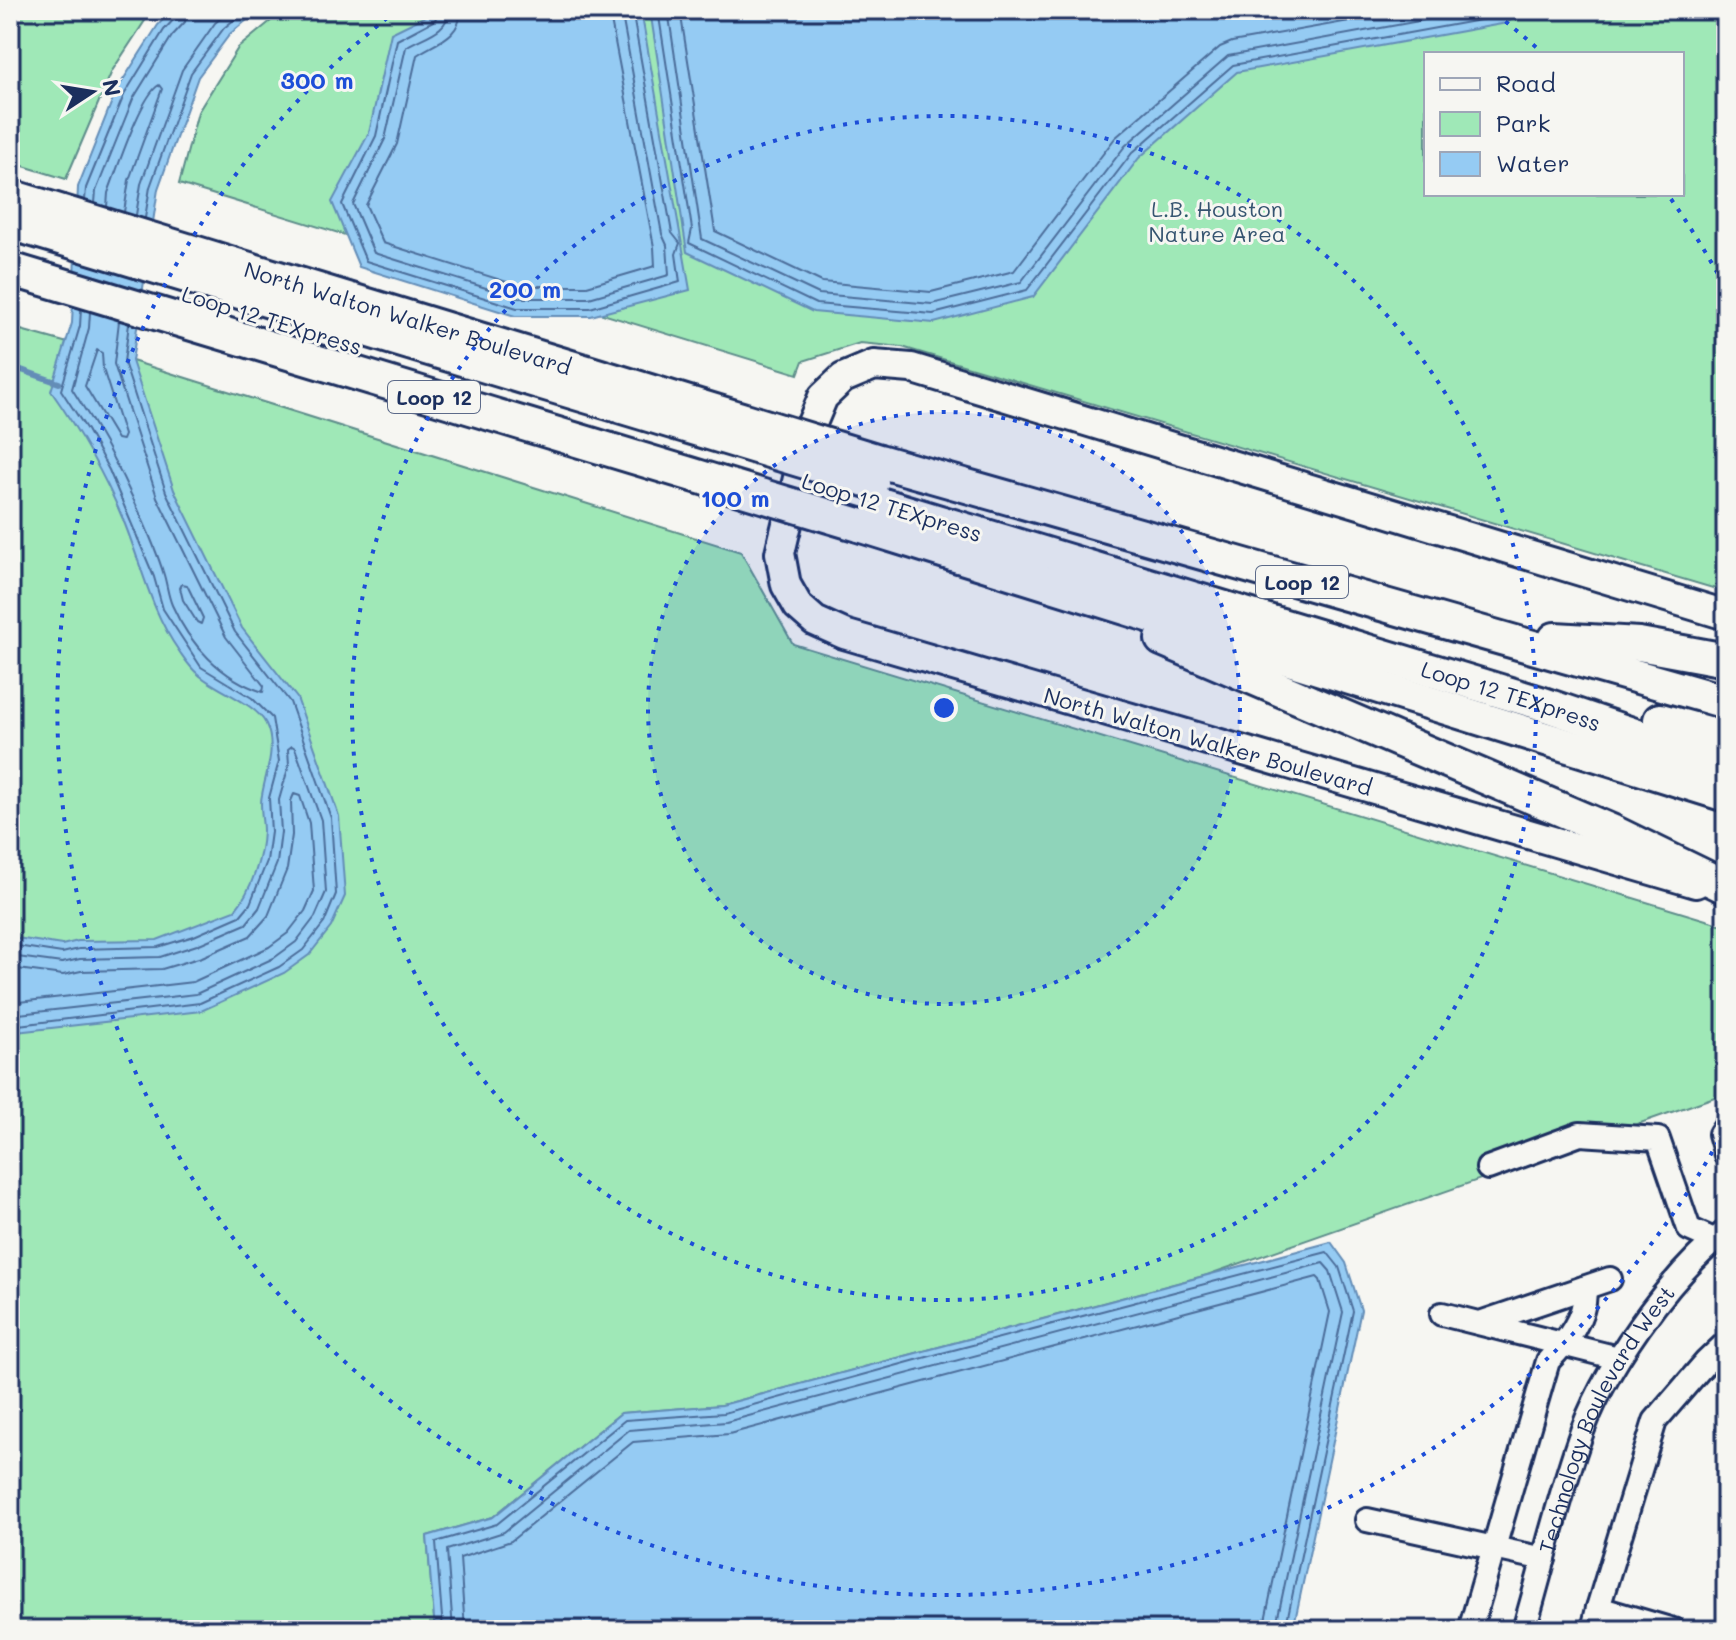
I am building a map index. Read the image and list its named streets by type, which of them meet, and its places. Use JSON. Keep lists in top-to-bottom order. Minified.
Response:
{"streets":{"highway":["North Walton Walker Boulevard","Loop 12 TEXpress","Loop 12"],"street":["Technology Boulevard West"]},"crossings":[["North Walton Walker Boulevard","Loop 12 TEXpress"]],"parks":["L.B. Houston Nature Area"],"legend":["Road","Park","Water"],"north":"right","rings":["300 m","200 m","100 m"]}
